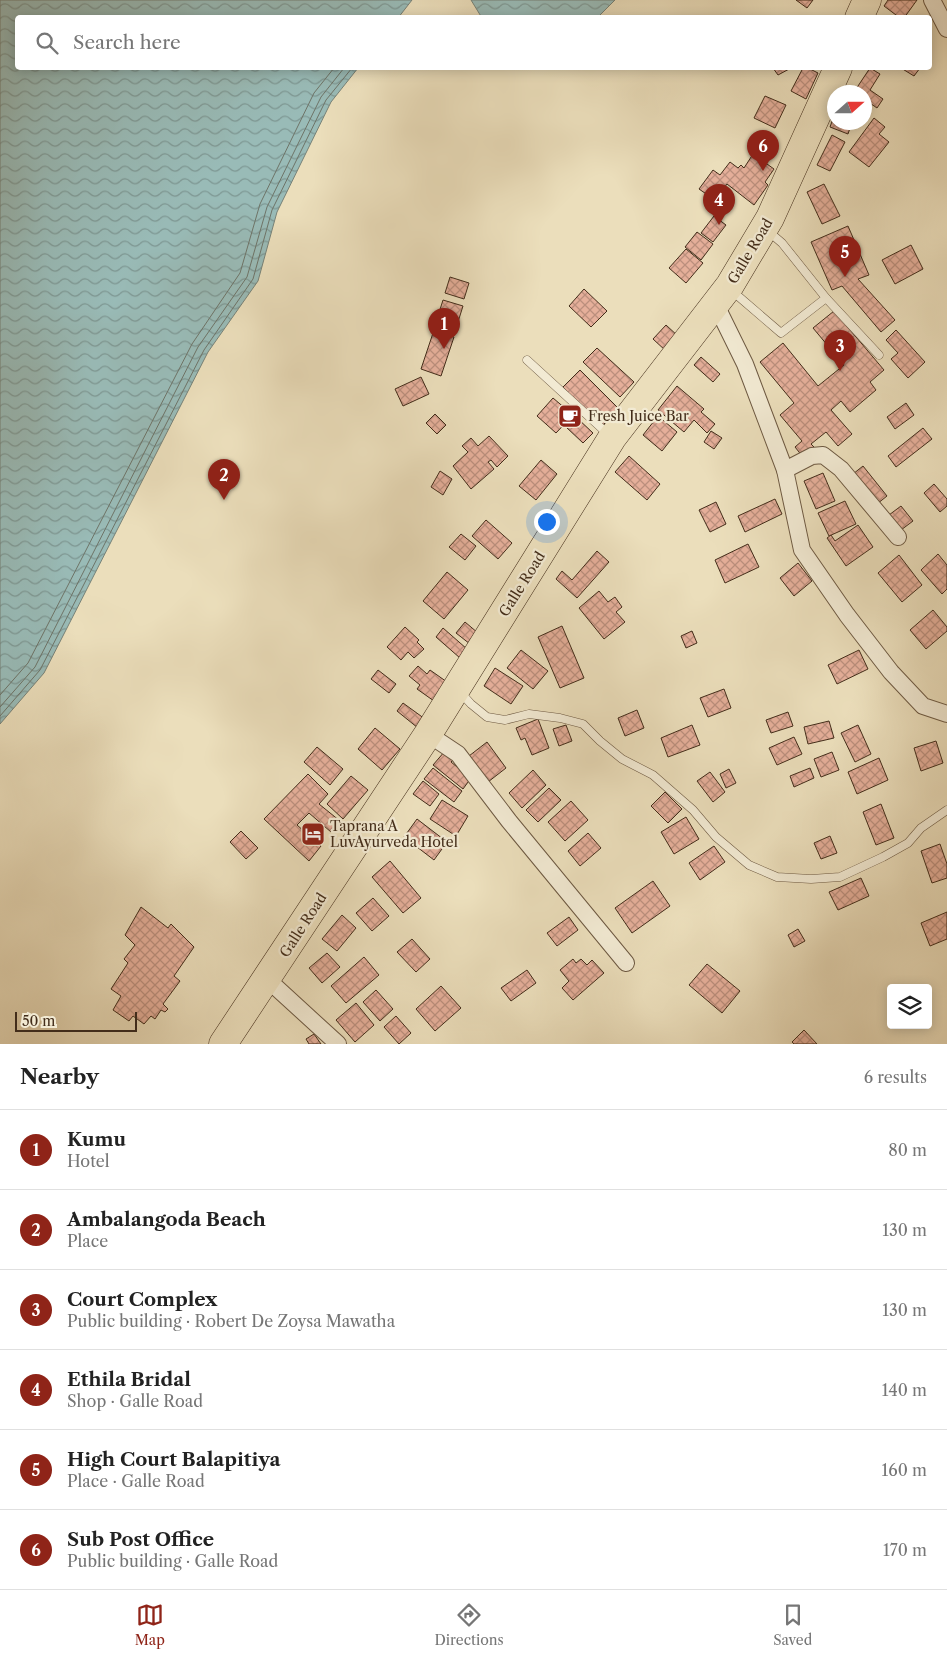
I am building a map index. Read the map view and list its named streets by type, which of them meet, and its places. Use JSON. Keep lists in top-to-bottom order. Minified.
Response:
{"streets":{"highway":["Galle Road"]},"places":{"cafe":["Fresh Juice Bar"],"hotel":["Taprana A LuvAyurveda Hotel"]},"scale_bar":"50 m","north":"right","page":{"search":"Search here","pins":["6","4","5","1","3","2"],"scale":"50 m","heading":["Nearby","6 results"],"list":[{"mark":"1","name":"Kumu","note":"Hotel","value":"80 m"},{"mark":"2","name":"Ambalangoda Beach","note":"Place","value":"130 m"},{"mark":"3","name":"Court Complex","note":"Public building · Robert De Zoysa Mawatha","value":"130 m"},{"mark":"4","name":"Ethila Bridal","note":"Shop · Galle Road","value":"140 m"},{"mark":"5","name":"High Court Balapitiya","note":"Place · Galle Road","value":"160 m"},{"mark":"6","name":"Sub Post Office","note":"Public building · Galle Road","value":"170 m"}],"nav":["Map","Directions","Saved"]}}
